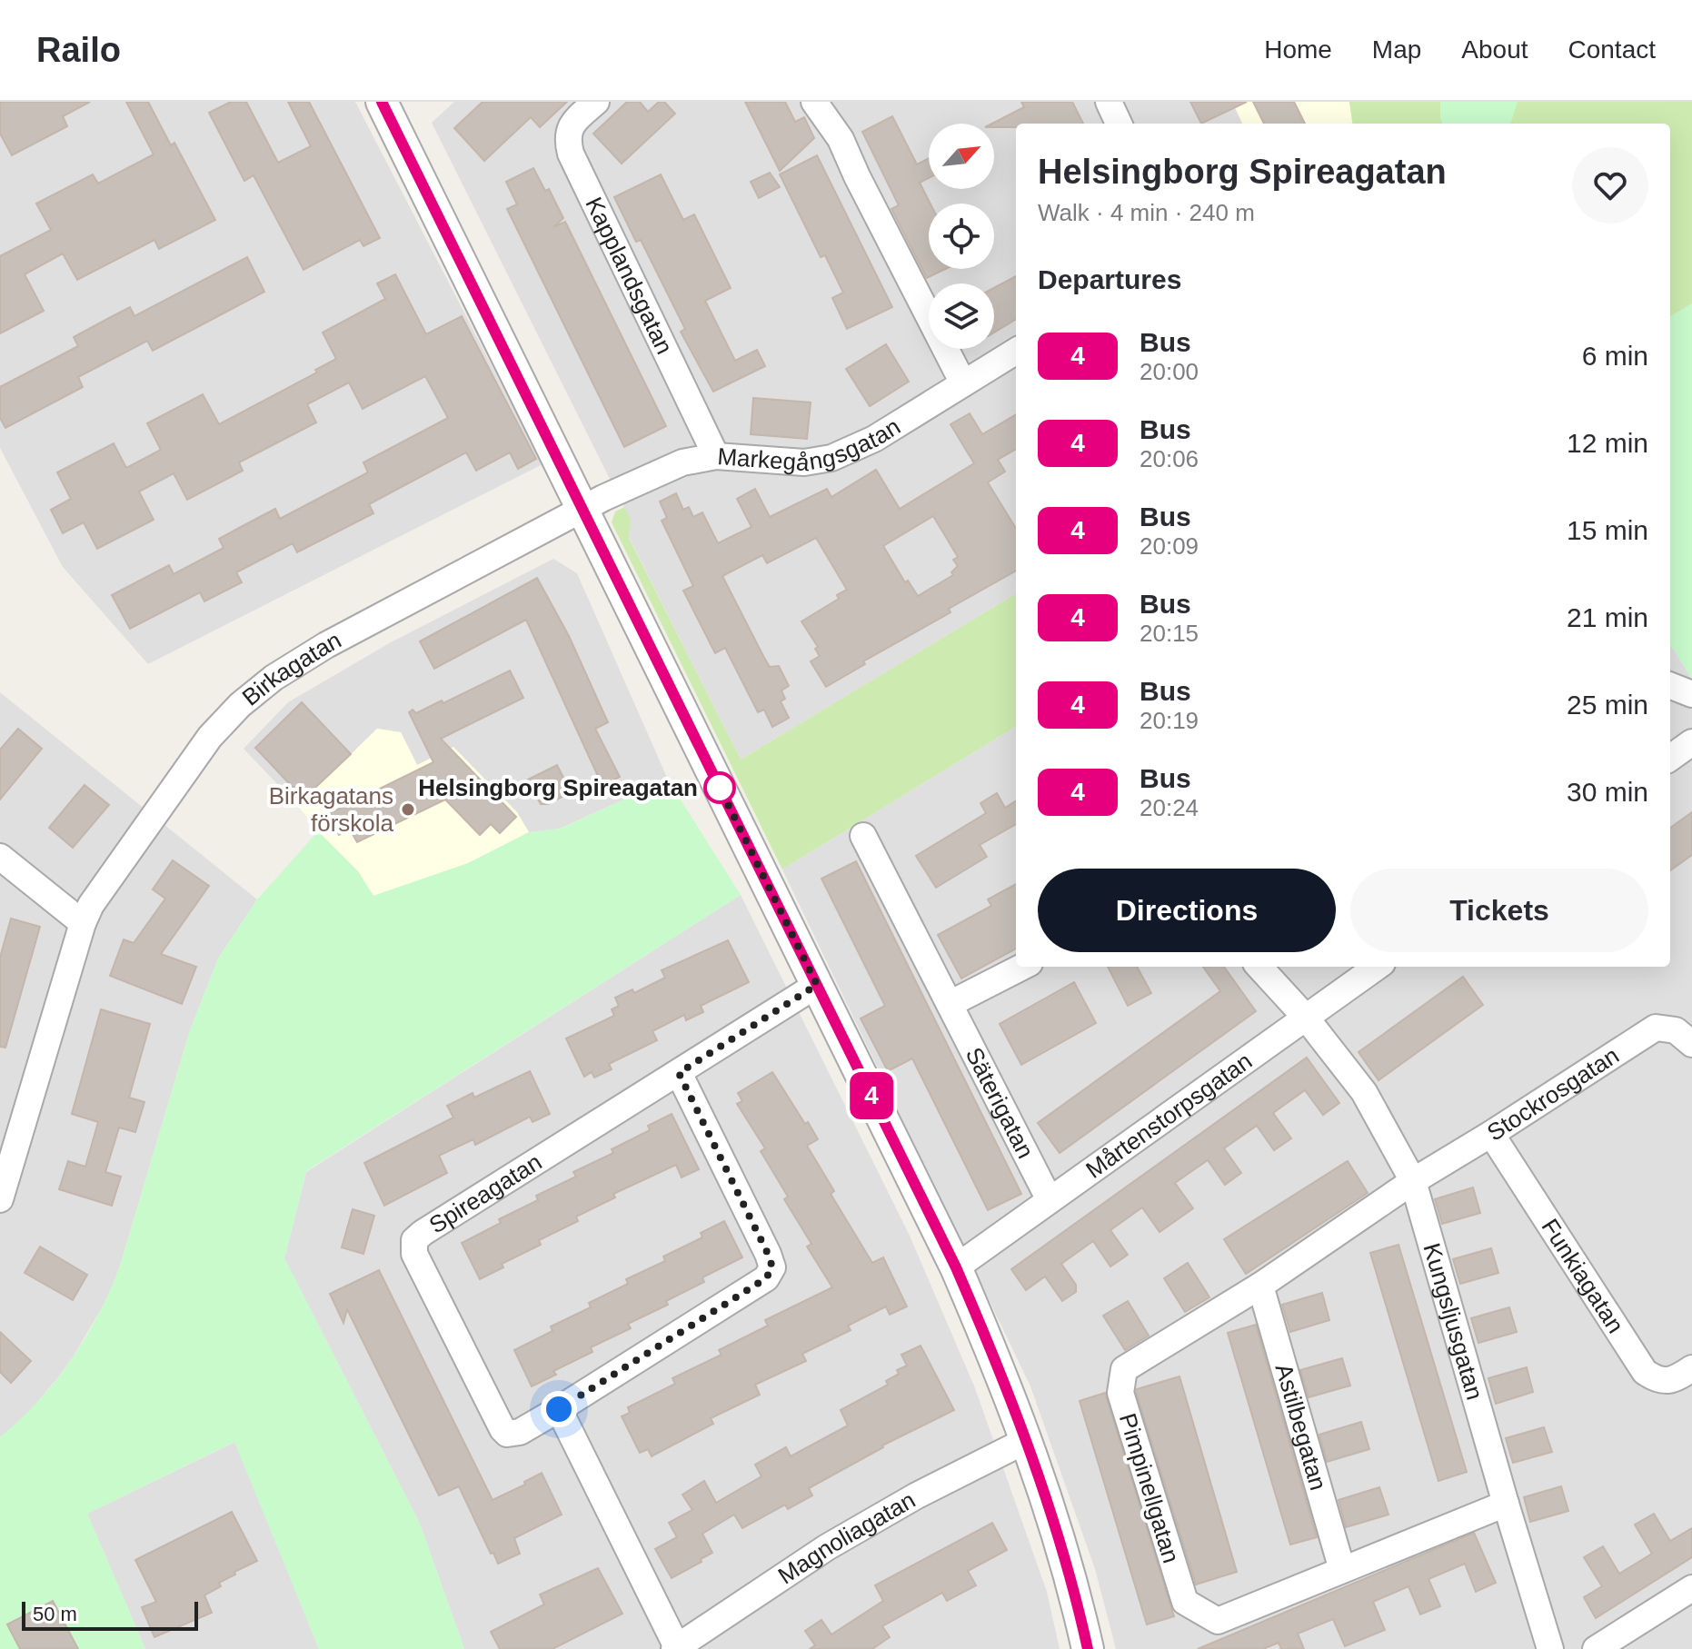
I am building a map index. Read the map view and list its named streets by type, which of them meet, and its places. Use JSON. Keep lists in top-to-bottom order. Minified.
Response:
{"streets":{"street":["Kapplandsgatan","Markegångsgatan","Birkagatan","Stockrosgatan","Säterigatan","Mårtenstorpsgatan","Spireagatan","Funkiagatan","Kungsljusgatan","Astilbegatan","Pimpinellgatan","Magnoliagatan"]},"crossings":[["Kapplandsgatan","Markegångsgatan"],["Markegångsgatan","Birkagatan"],["Stockrosgatan","Funkiagatan"],["Stockrosgatan","Kungsljusgatan"],["Stockrosgatan","Pimpinellgatan"],["Säterigatan","Mårtenstorpsgatan"],["Mårtenstorpsgatan","Kungsljusgatan"],["Kungsljusgatan","Pimpinellgatan"],["Astilbegatan","Pimpinellgatan"]],"places":["Helsingborg Spireagatan","Birkagatans förskola"],"lines":["bus line 4"],"scale_bar":"50 m","north":"top right","page":{"header":"Railo","nav":["Home","Map","About","Contact"],"on_map":"4","heading":[["Helsingborg Spireagatan","Walk · 4 min · 240 m"],"Departures"],"list":[{"mark":"4","name":"Bus","note":"20:00","value":"6 min"},{"mark":"4","name":"Bus","note":"20:06","value":"12 min"},{"mark":"4","name":"Bus","note":"20:09","value":"15 min"},{"mark":"4","name":"Bus","note":"20:15","value":"21 min"},{"mark":"4","name":"Bus","note":"20:19","value":"25 min"},{"mark":"4","name":"Bus","note":"20:24","value":"30 min"}],"buttons":["Directions","Tickets"],"scale":"50 m"}}
